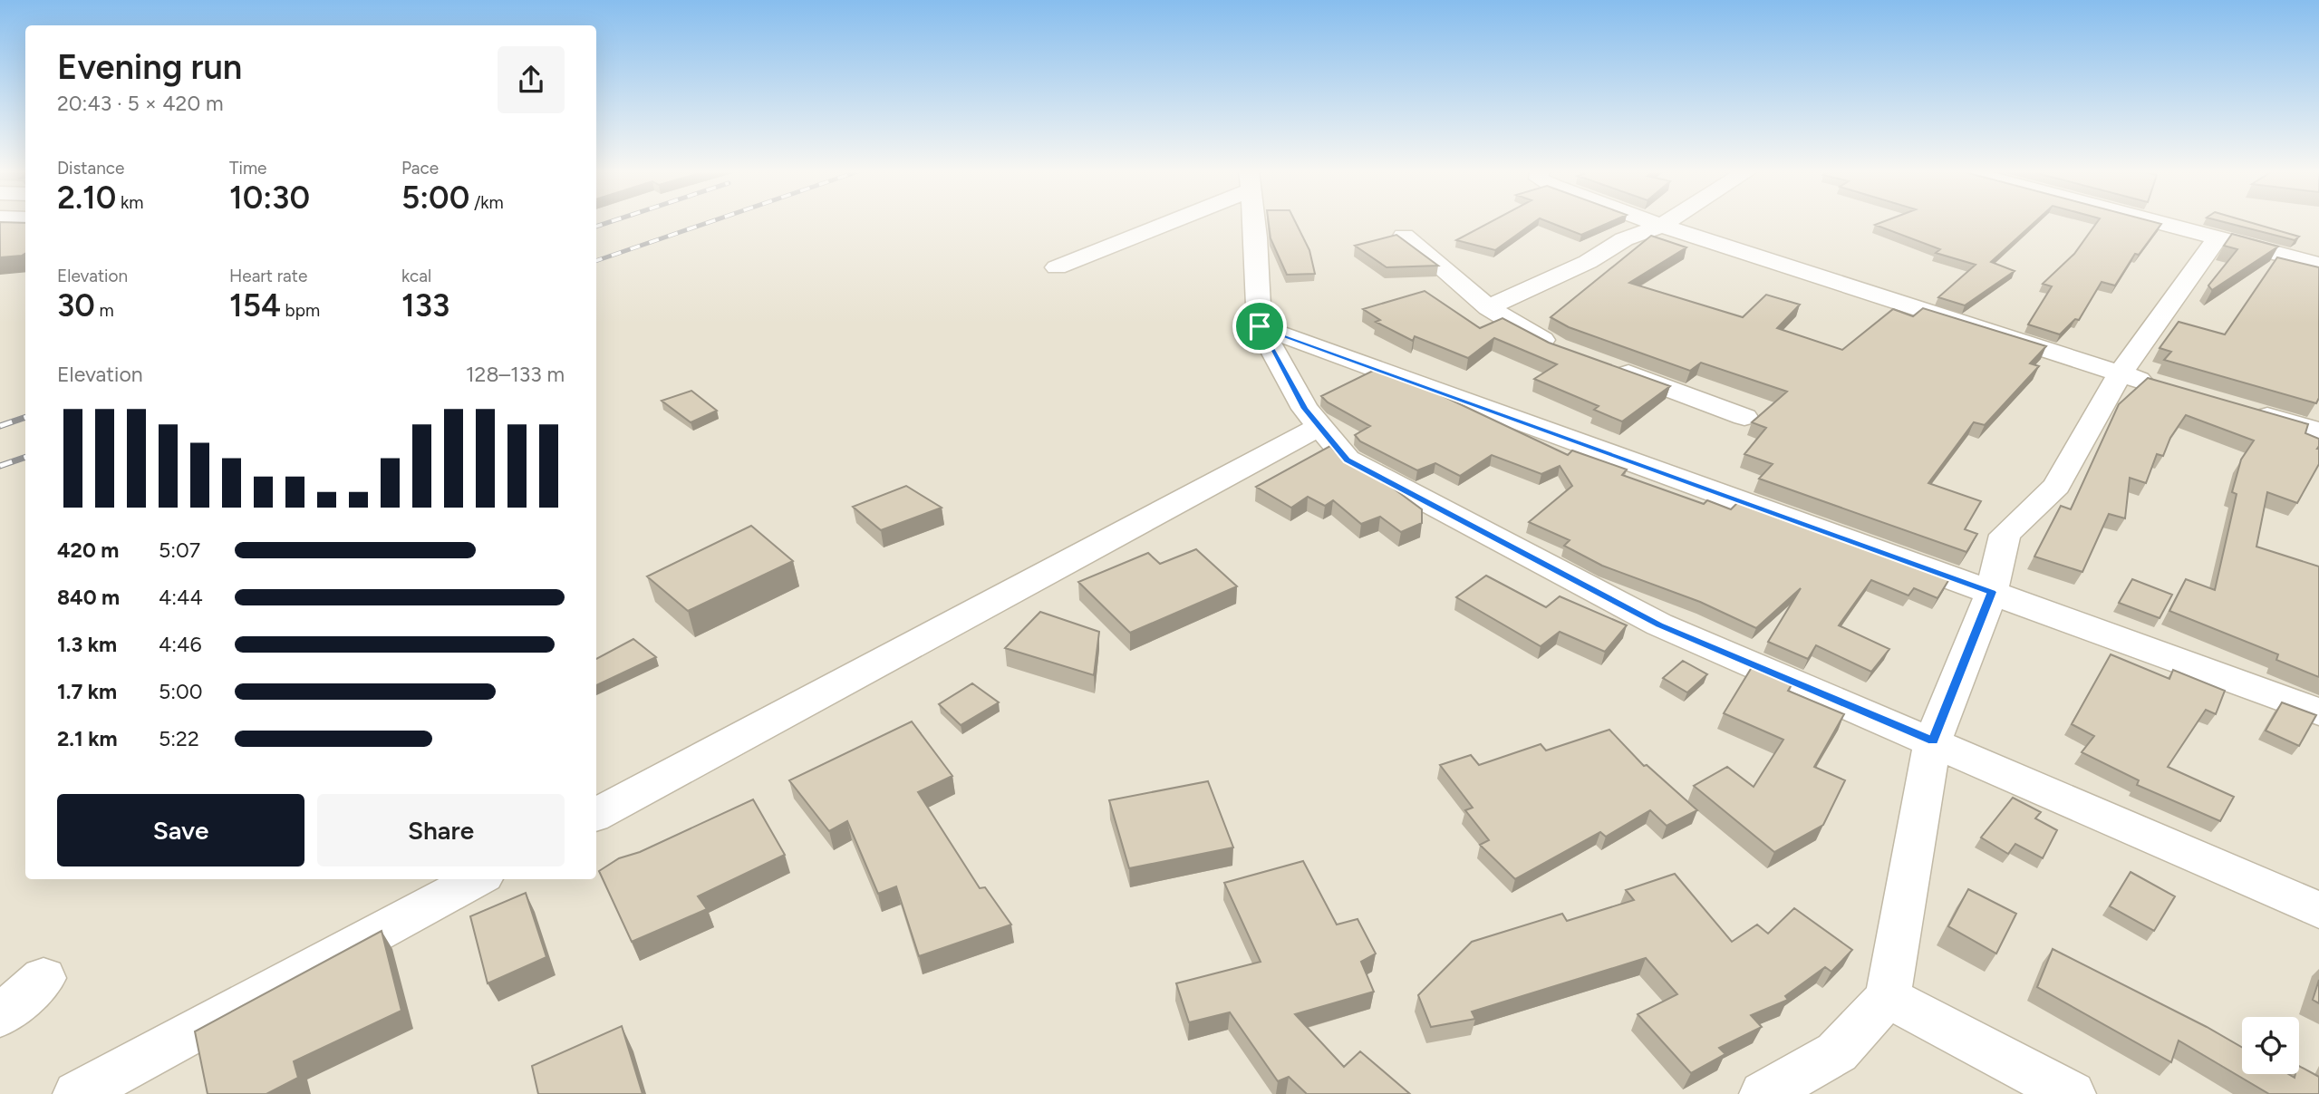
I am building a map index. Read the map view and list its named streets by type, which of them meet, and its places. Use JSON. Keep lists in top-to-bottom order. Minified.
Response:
{"page":{"heading":["Evening run","20:43 · 5 × 420 m"],"stats":[["Distance","2.10 km"],["Time","10:30"],["Pace","5:00 /km"],["Elevation","30 m"],["Heart rate","154 bpm"],["kcal","133"]],"chart":["Elevation","128–133 m"],"list":[{"name":"420 m","note":"5:07"},{"name":"840 m","note":"4:44"},{"name":"1.3 km","note":"4:46"},{"name":"1.7 km","note":"5:00"},{"name":"2.1 km","note":"5:22"}],"buttons":["Save","Share"]}}
